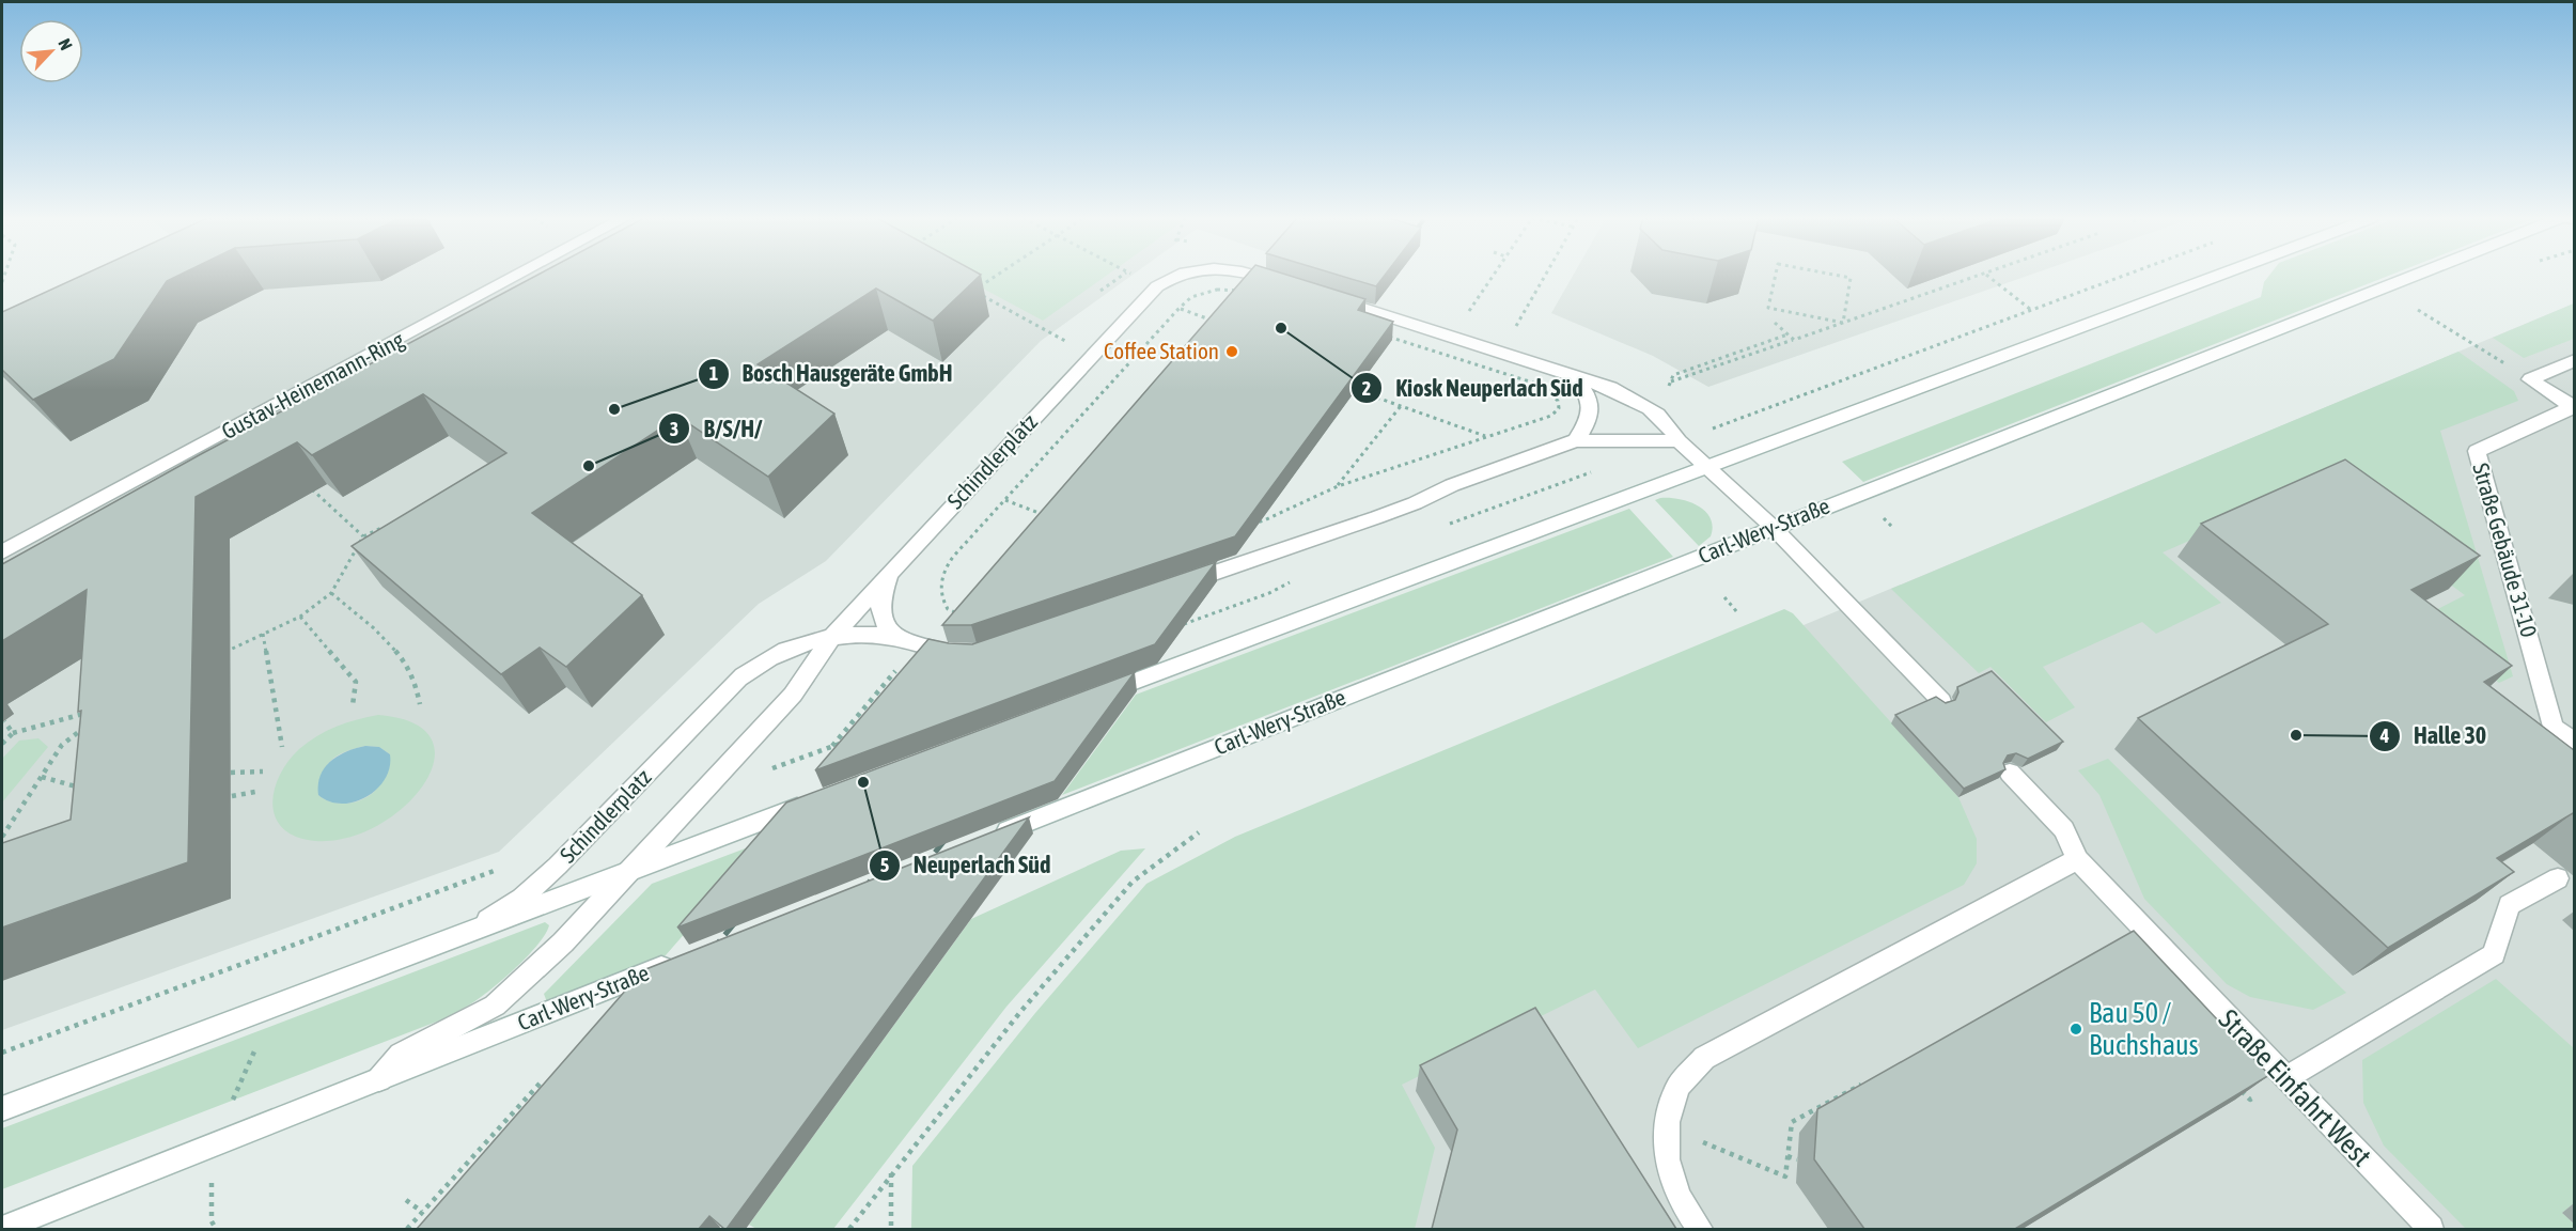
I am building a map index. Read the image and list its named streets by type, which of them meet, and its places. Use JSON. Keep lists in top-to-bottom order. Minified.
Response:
{"streets":{"main road":["Gustav-Heinemann-Ring","Schindlerplatz","Carl-Wery-Straße","Straße Gebäude 31-10","Straße Einfahrt West"]},"crossings":[["Schindlerplatz","Carl-Wery-Straße"]],"places":["Kiosk Neuperlach Süd","Coffee Station","Bosch Hausgeräte GmbH","B/S/H/","Halle 30","Neuperlach Süd","Bau 50 / Buchshaus"],"north":"top right"}
